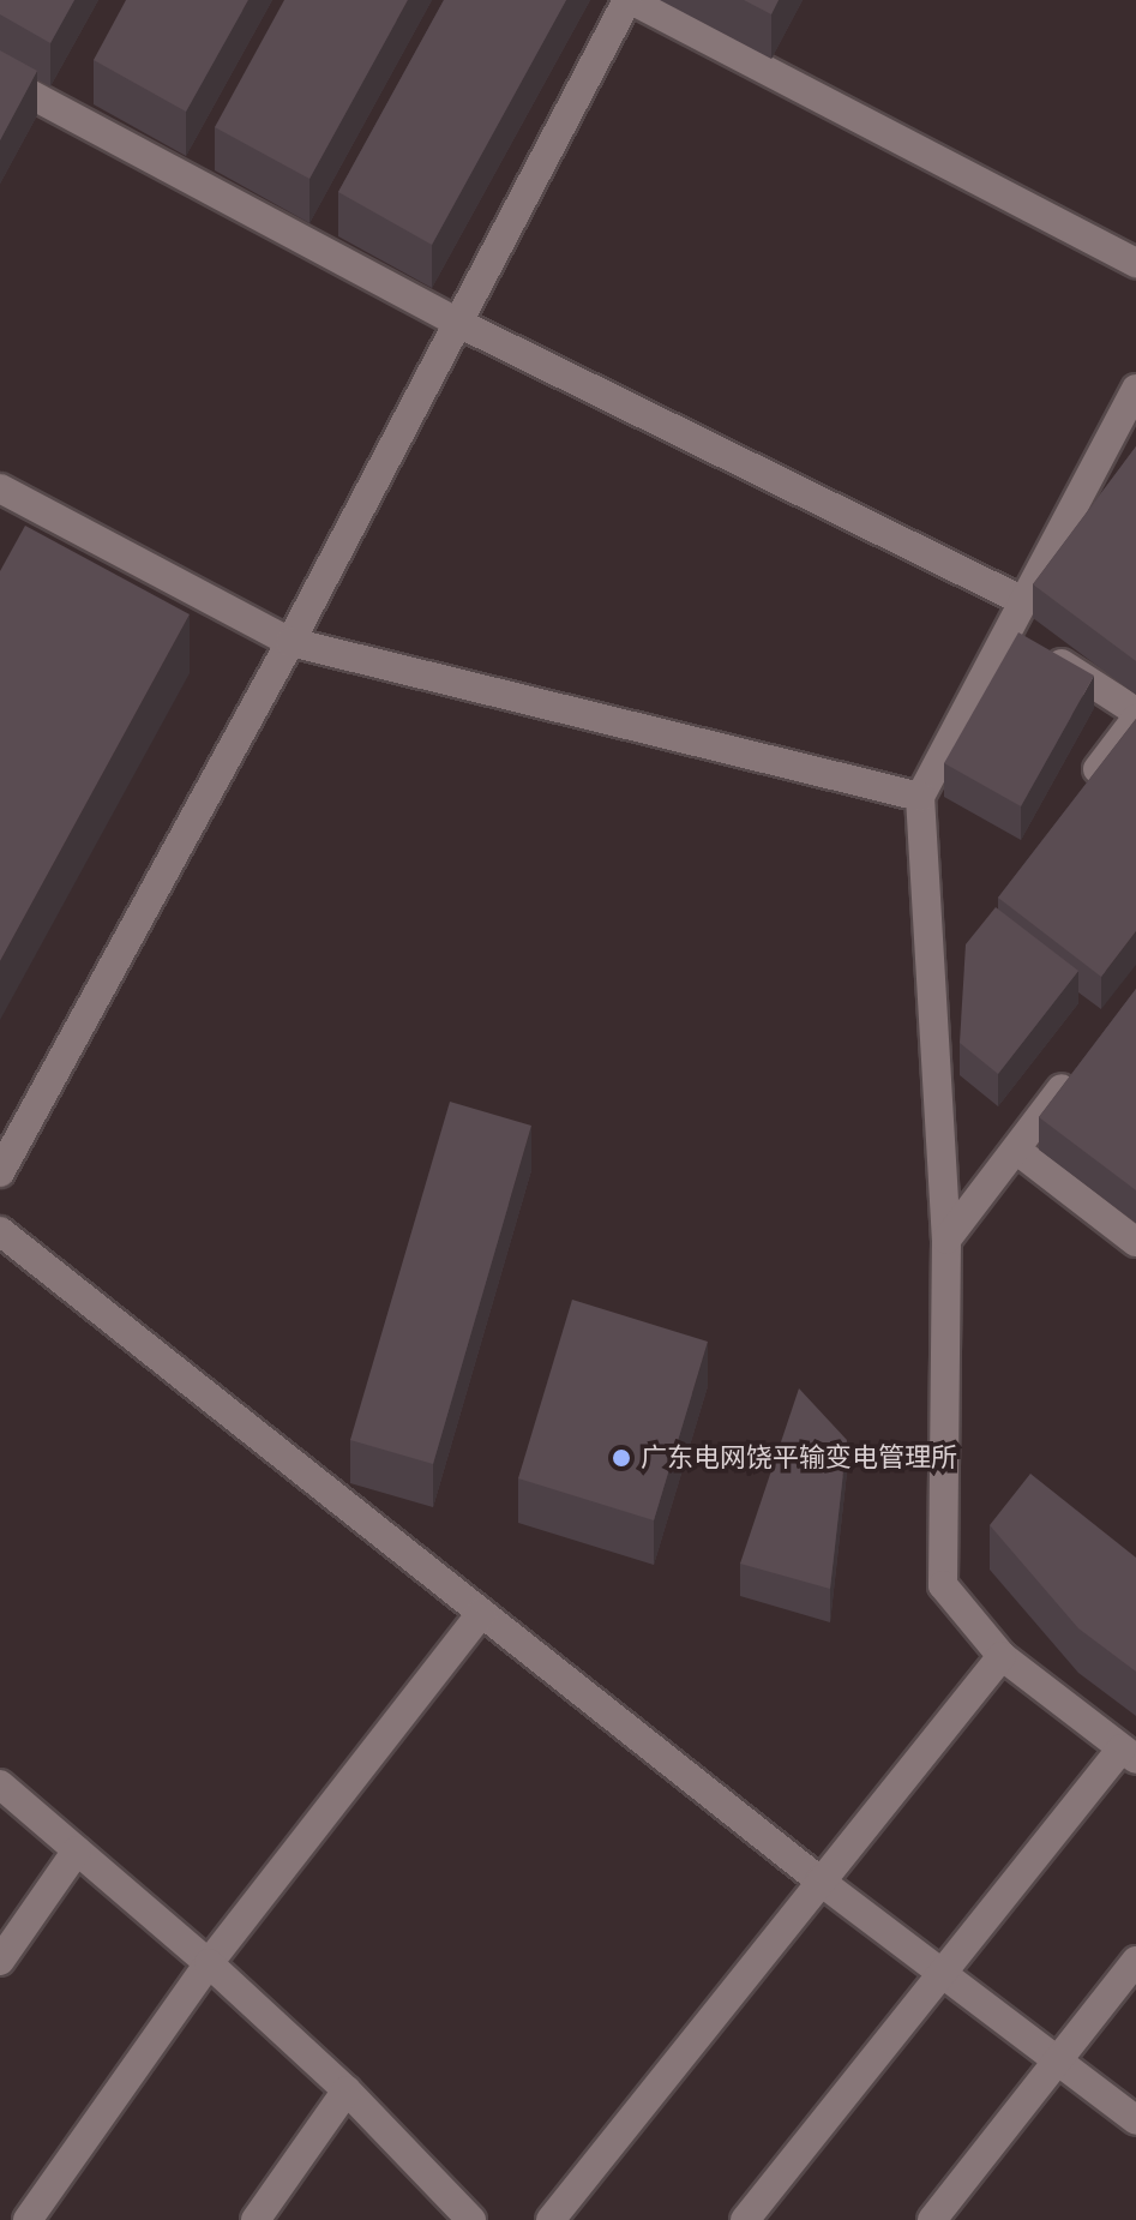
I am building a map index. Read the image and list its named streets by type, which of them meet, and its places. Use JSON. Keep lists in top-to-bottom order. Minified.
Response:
{"places":["广东电网饶平输变电管理所"]}
